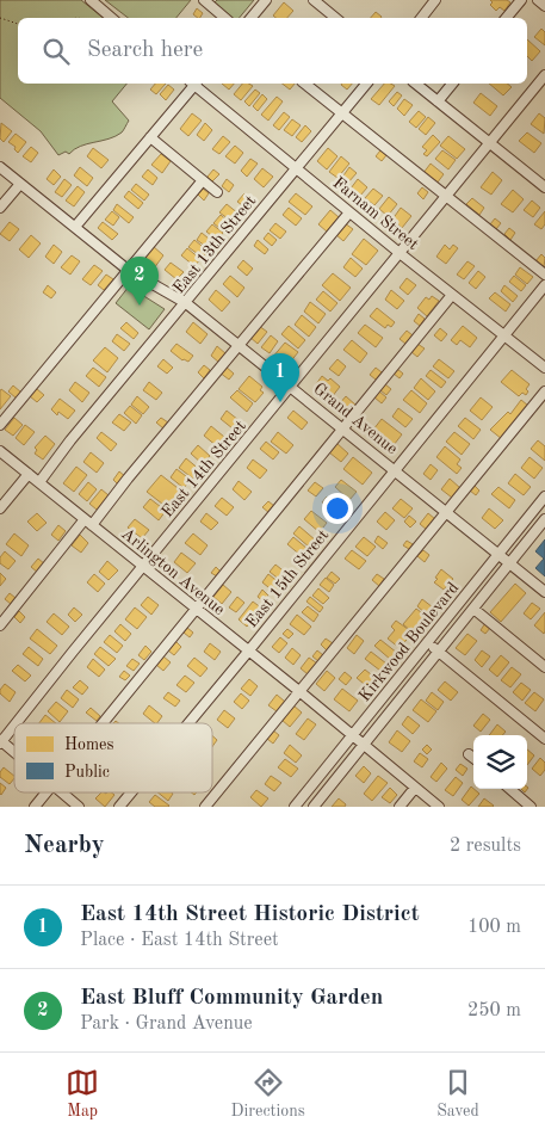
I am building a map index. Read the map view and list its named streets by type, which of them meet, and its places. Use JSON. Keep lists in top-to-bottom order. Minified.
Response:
{"streets":{"street":["Farnam Street","East 13th Street","Grand Avenue","East 14th Street","Arlington Avenue","East 15th Street","Kirkwood Boulevard"]},"crossings":[["Farnam Street","East 13th Street"],["Farnam Street","East 14th Street"],["Farnam Street","East 15th Street"],["East 13th Street","Grand Avenue"],["East 13th Street","Arlington Avenue"],["Grand Avenue","East 14th Street"],["Grand Avenue","East 15th Street"],["Grand Avenue","Kirkwood Boulevard"],["East 14th Street","Arlington Avenue"],["Arlington Avenue","East 15th Street"],["Arlington Avenue","Kirkwood Boulevard"]],"legend":["Homes","Public"],"page":{"search":"Search here","pins":["2","1"],"heading":["Nearby","2 results"],"list":[{"mark":"1","name":"East 14th Street Historic District","note":"Place · East 14th Street","value":"100 m"},{"mark":"2","name":"East Bluff Community Garden","note":"Park · Grand Avenue","value":"250 m"}],"nav":["Map","Directions","Saved"]}}
